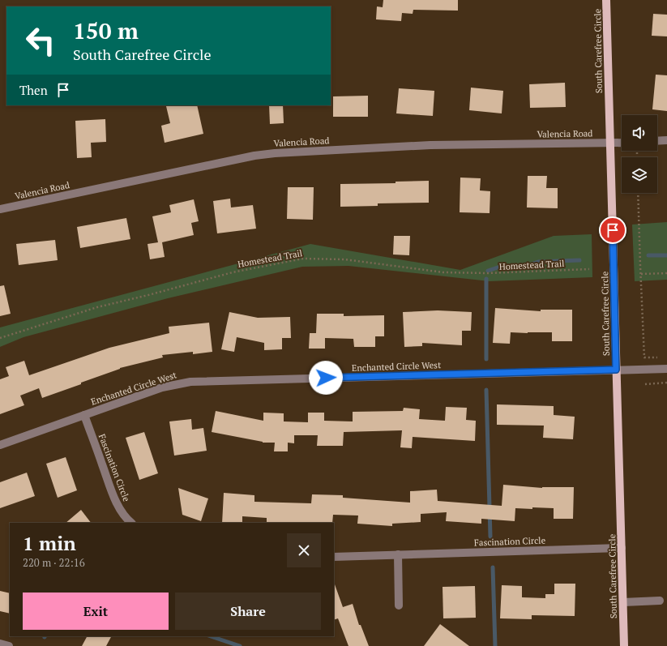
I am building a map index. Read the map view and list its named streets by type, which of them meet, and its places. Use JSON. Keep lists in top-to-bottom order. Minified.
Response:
{"streets":{"main road":["South Carefree Circle"],"street":["Valencia Road","Enchanted Circle West","Fascination Circle"],"path":["Homestead Trail"]},"crossings":[["South Carefree Circle","Valencia Road"],["South Carefree Circle","Enchanted Circle West"],["South Carefree Circle","Fascination Circle"],["Enchanted Circle West","Fascination Circle"]],"page":{"turn":["150 m","South Carefree Circle"],"then":"Then","heading":["1 min","220 m · 22:16"],"buttons":["Exit","Share"]}}
